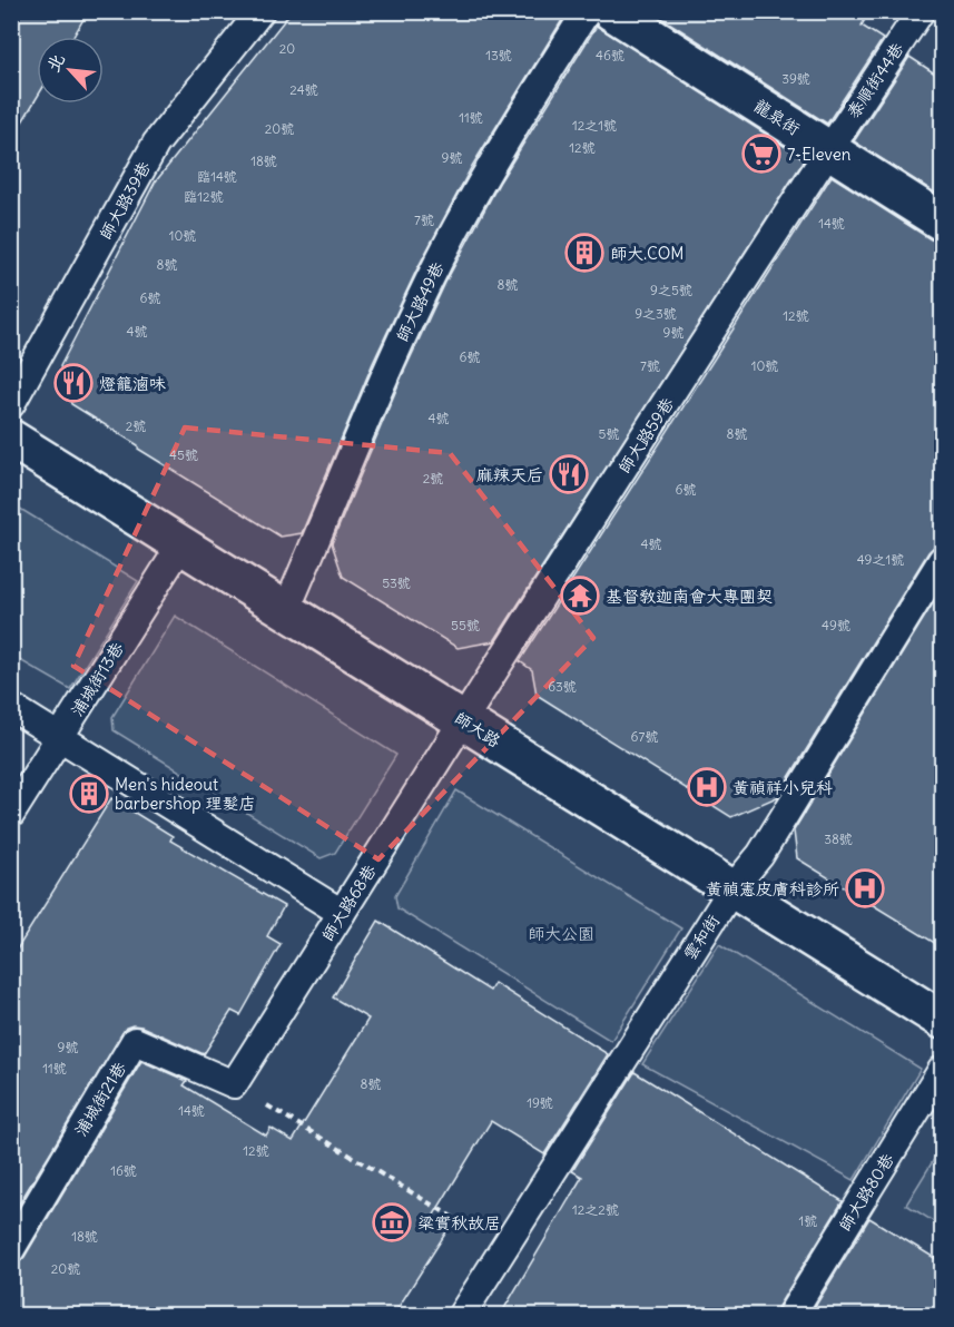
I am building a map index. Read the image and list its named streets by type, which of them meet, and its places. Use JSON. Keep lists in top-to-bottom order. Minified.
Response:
{"streets":{"street":["龍泉街","師大路"],"lane":["泰順街44巷","師大路39巷","師大路49巷","師大路59巷","浦城街13巷","師大路68巷","雲和街","浦城街21巷","師大路80巷"]},"crossings":[["泰順街44巷","龍泉街"],["泰順街44巷","師大路59巷"],["龍泉街","師大路59巷"],["師大路49巷","師大路"],["師大路59巷","師大路"],["師大路59巷","師大路68巷"],["浦城街13巷","師大路"],["師大路","師大路68巷"],["師大路","雲和街"],["師大路68巷","浦城街21巷"]],"parks":["師大公園"],"places":{"supermarket":["7-Eleven"],"building":["師大.COM","Men's hideout barbershop 理髮店"],"restaurant":["燈籠滷味","麻辣天后"],"temple":["基督教迦南會大專團契"],"hospital":["黃禎祥小兒科","黃禎憲皮膚科診所"],"museum":["梁實秋故居"]},"house_numbers":["20","13號","46號","39號","24號","11號","12之1號","20號","12號","9號","18號","臨14號","臨12號","7號","14號","10號","8號","8號","9之5號","6號","9之3號","12號","4號","9號","6號","7號","10號","4號","2號","5號","8號","45號","2號","6號","4號","49之1號","53號","55號","49號","63號","67號","38號","9號","11號","8號","19號","14號","12號","16號","12之2號","1號","18號","20號"],"north":"top left"}
